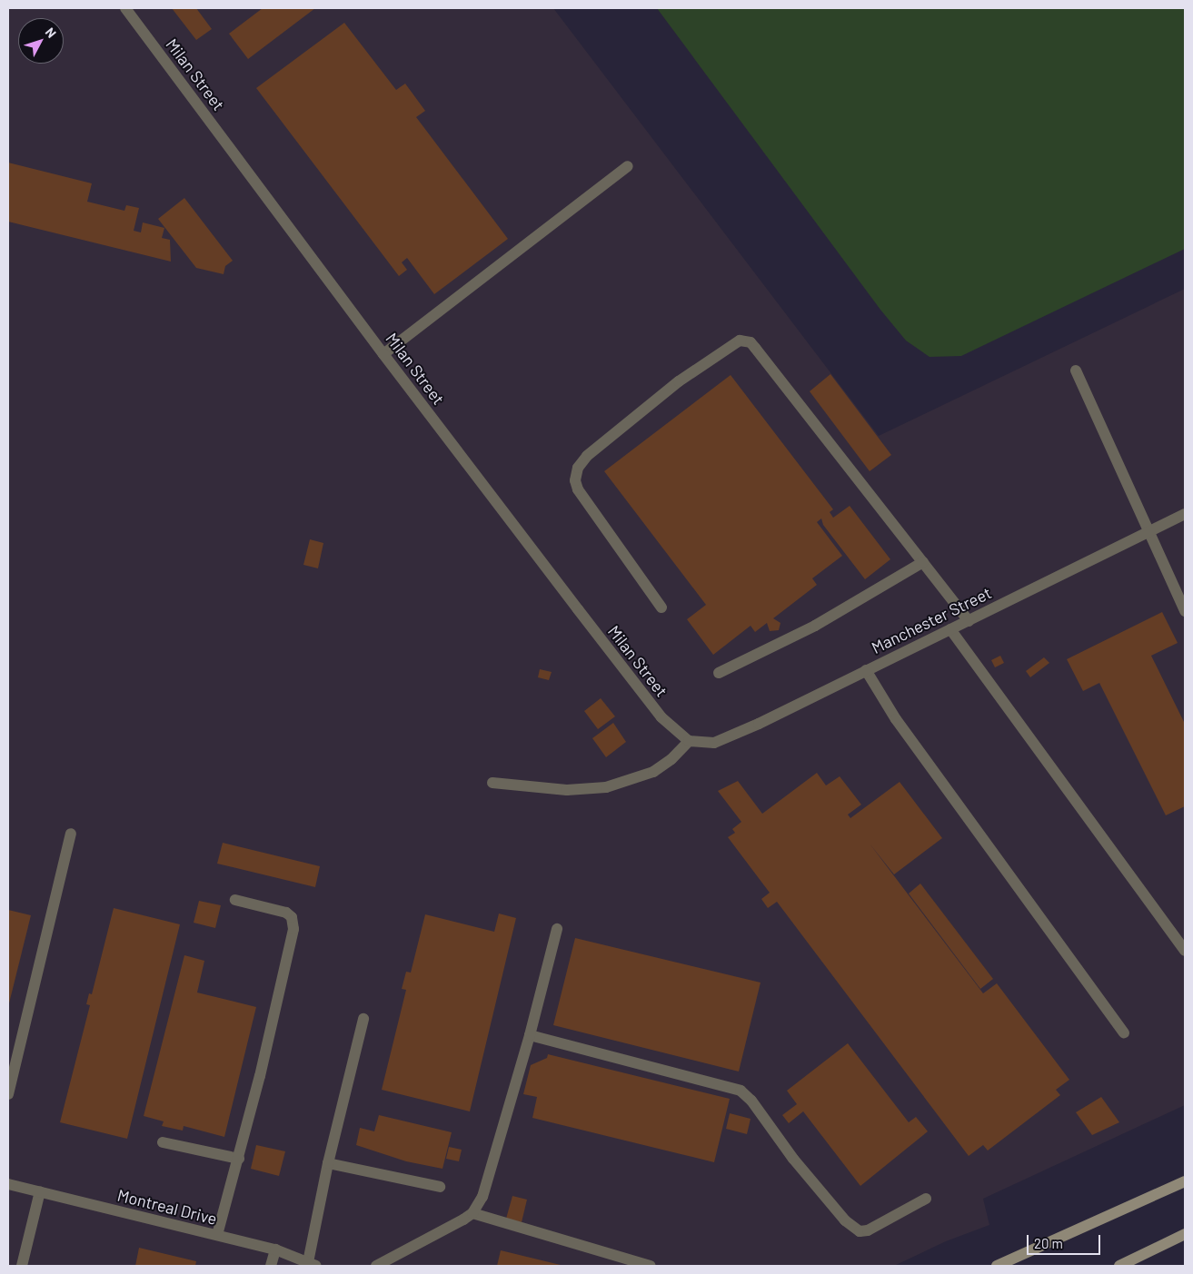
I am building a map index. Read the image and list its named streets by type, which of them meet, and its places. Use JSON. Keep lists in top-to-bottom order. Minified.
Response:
{"streets":{"street":["Milan Street","Manchester Street","Montreal Drive"]},"crossings":[["Milan Street","Manchester Street"]],"scale_bar":"20 m","north":"top right"}
